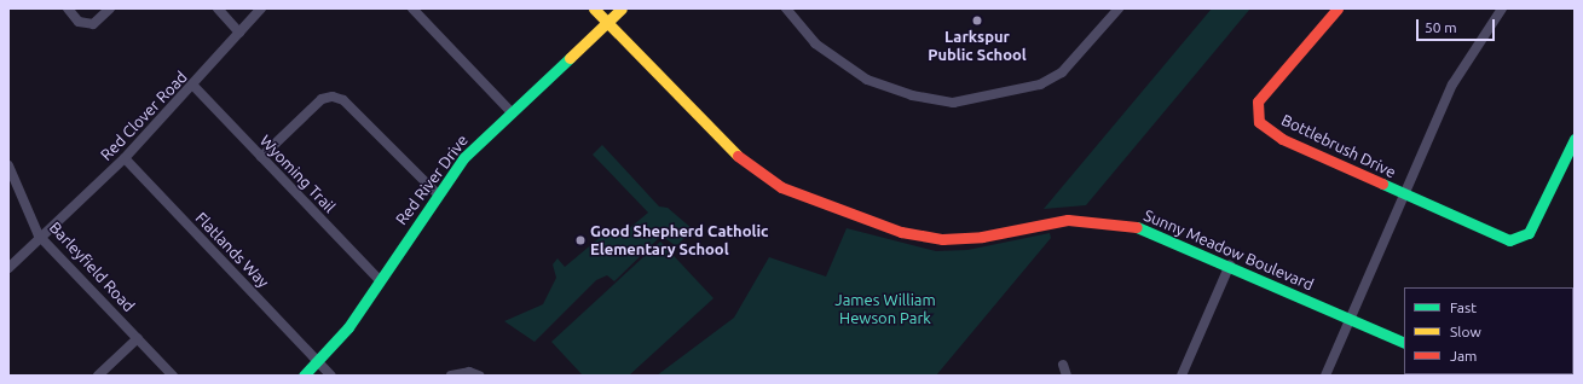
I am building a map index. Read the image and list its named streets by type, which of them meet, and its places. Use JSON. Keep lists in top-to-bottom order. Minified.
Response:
{"streets":{"street":["Red Clover Road","Bottlebrush Drive","Wyoming Trail","Red River Drive","Flatlands Way","Sunny Meadow Boulevard","Barleyfield Road"]},"crossings":[["Red Clover Road","Wyoming Trail"],["Red Clover Road","Flatlands Way"],["Red Clover Road","Barleyfield Road"],["Wyoming Trail","Red River Drive"],["Red River Drive","Flatlands Way"],["Red River Drive","Sunny Meadow Boulevard"]],"parks":["James William Hewson Park"],"places":["Larkspur Public School","Good Shepherd Catholic Elementary School"],"legend":["Fast","Slow","Jam"],"scale_bar":"50 m"}
